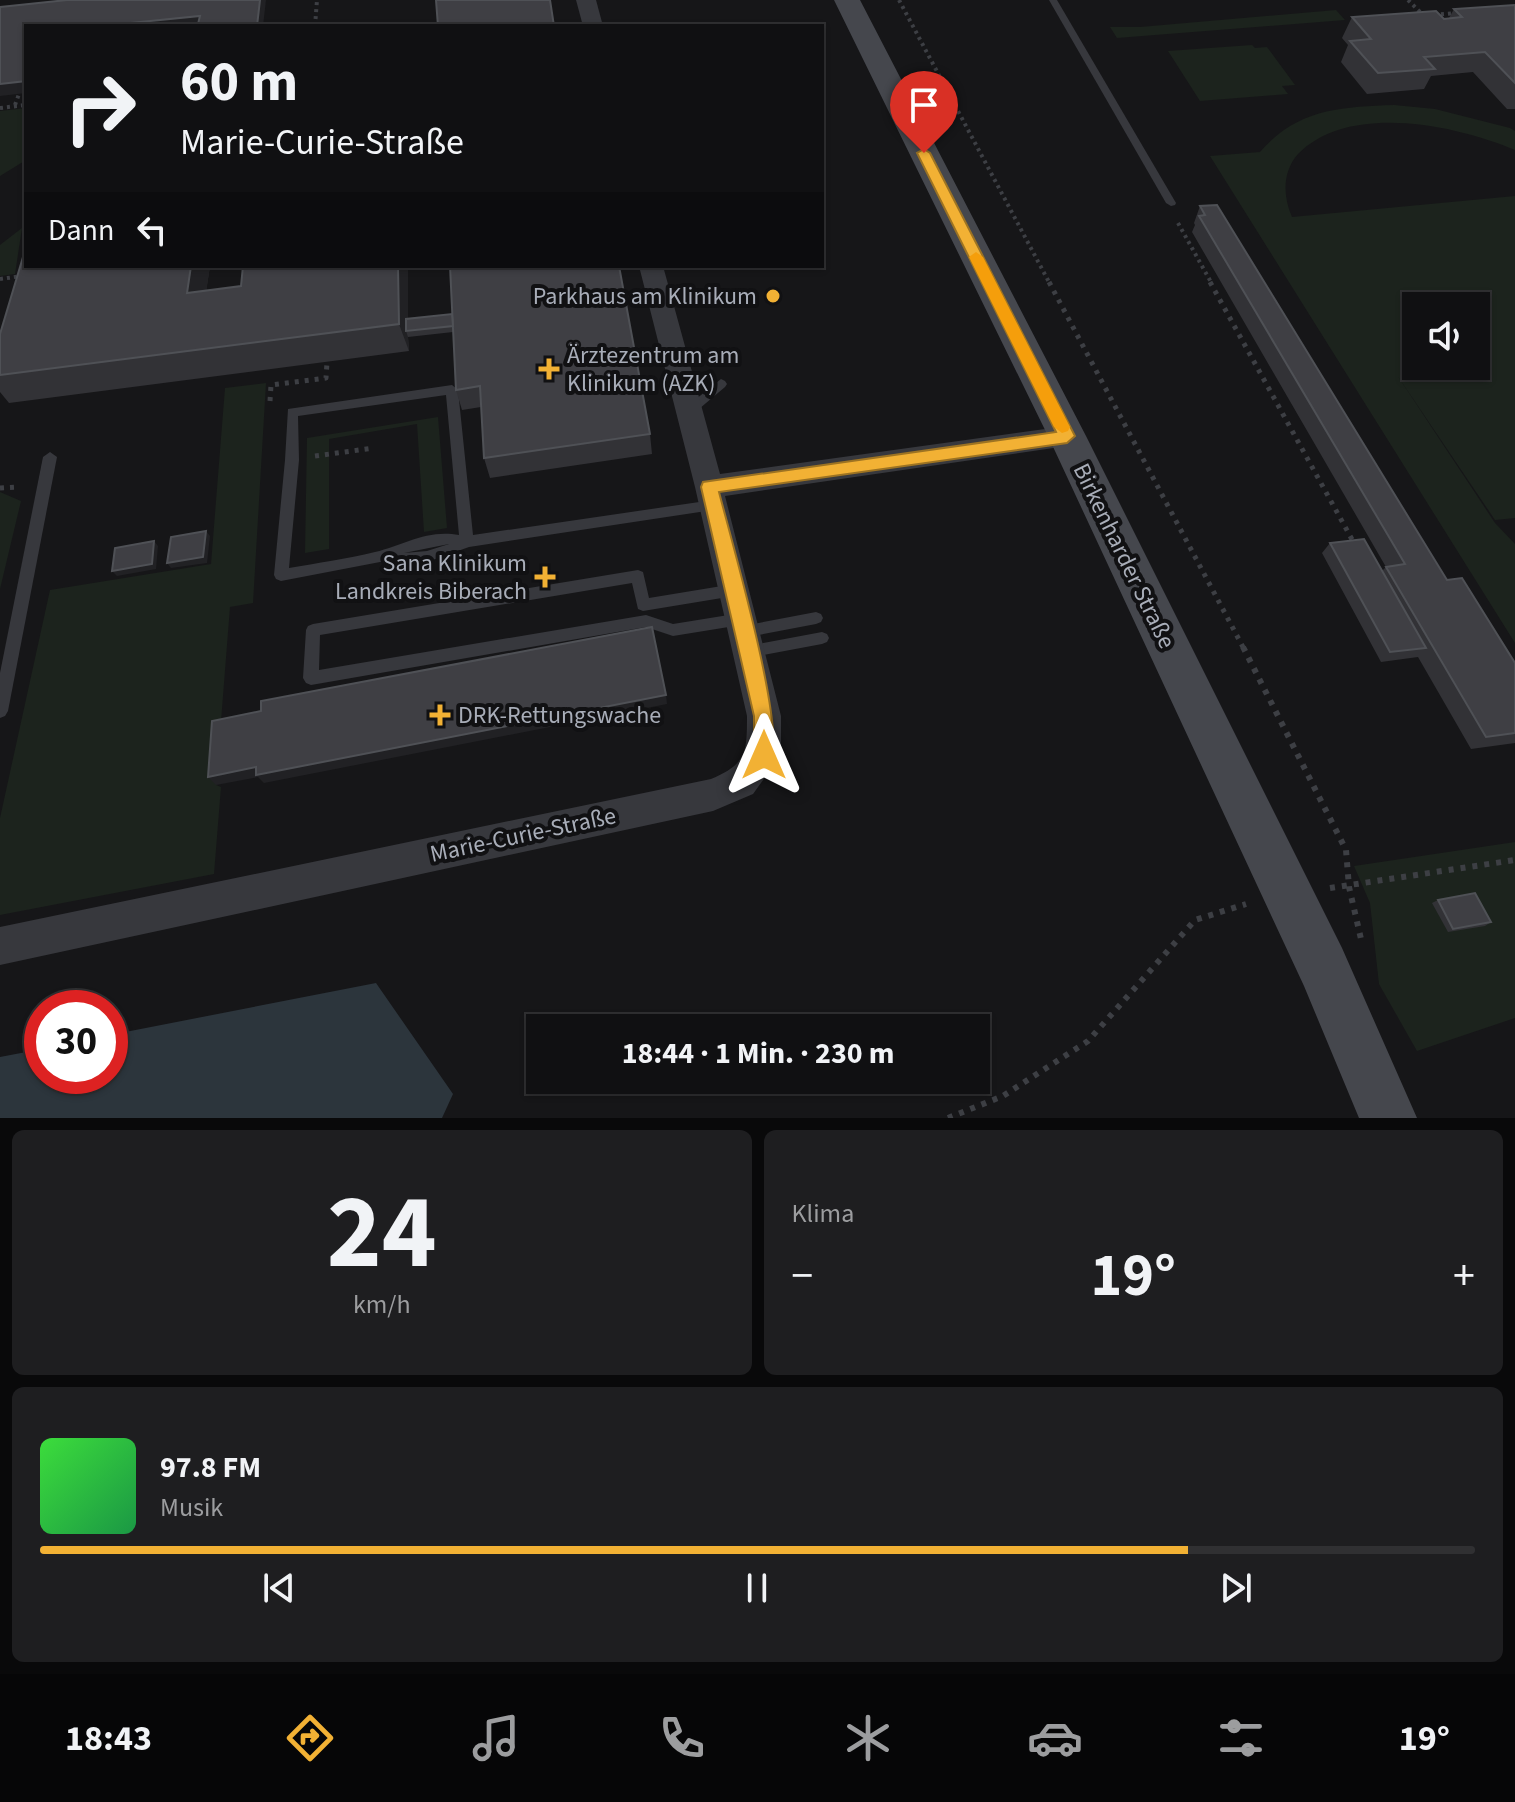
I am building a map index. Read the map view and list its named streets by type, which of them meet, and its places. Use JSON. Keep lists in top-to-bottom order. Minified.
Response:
{"streets":{"main road":["Birkenharder Straße"],"street":["Marie-Curie-Straße"]},"places":{"other":["Parkhaus am Klinikum"],"health":["Ärztezentrum am Klinikum (AZK)","Sana Klinikum Landkreis Biberach","DRK-Rettungswache"]},"page":{"turn":["60 m","Marie-Curie-Straße"],"then":"Dann","limit":"30","trip":"18:44 · 1 Min. · 230 m","tile":[["24","km/h"],"Klima"],"heat":["−","19°","+"],"song":["97.8 FM","Musik"],"tabs":["18:43","19°"]}}
